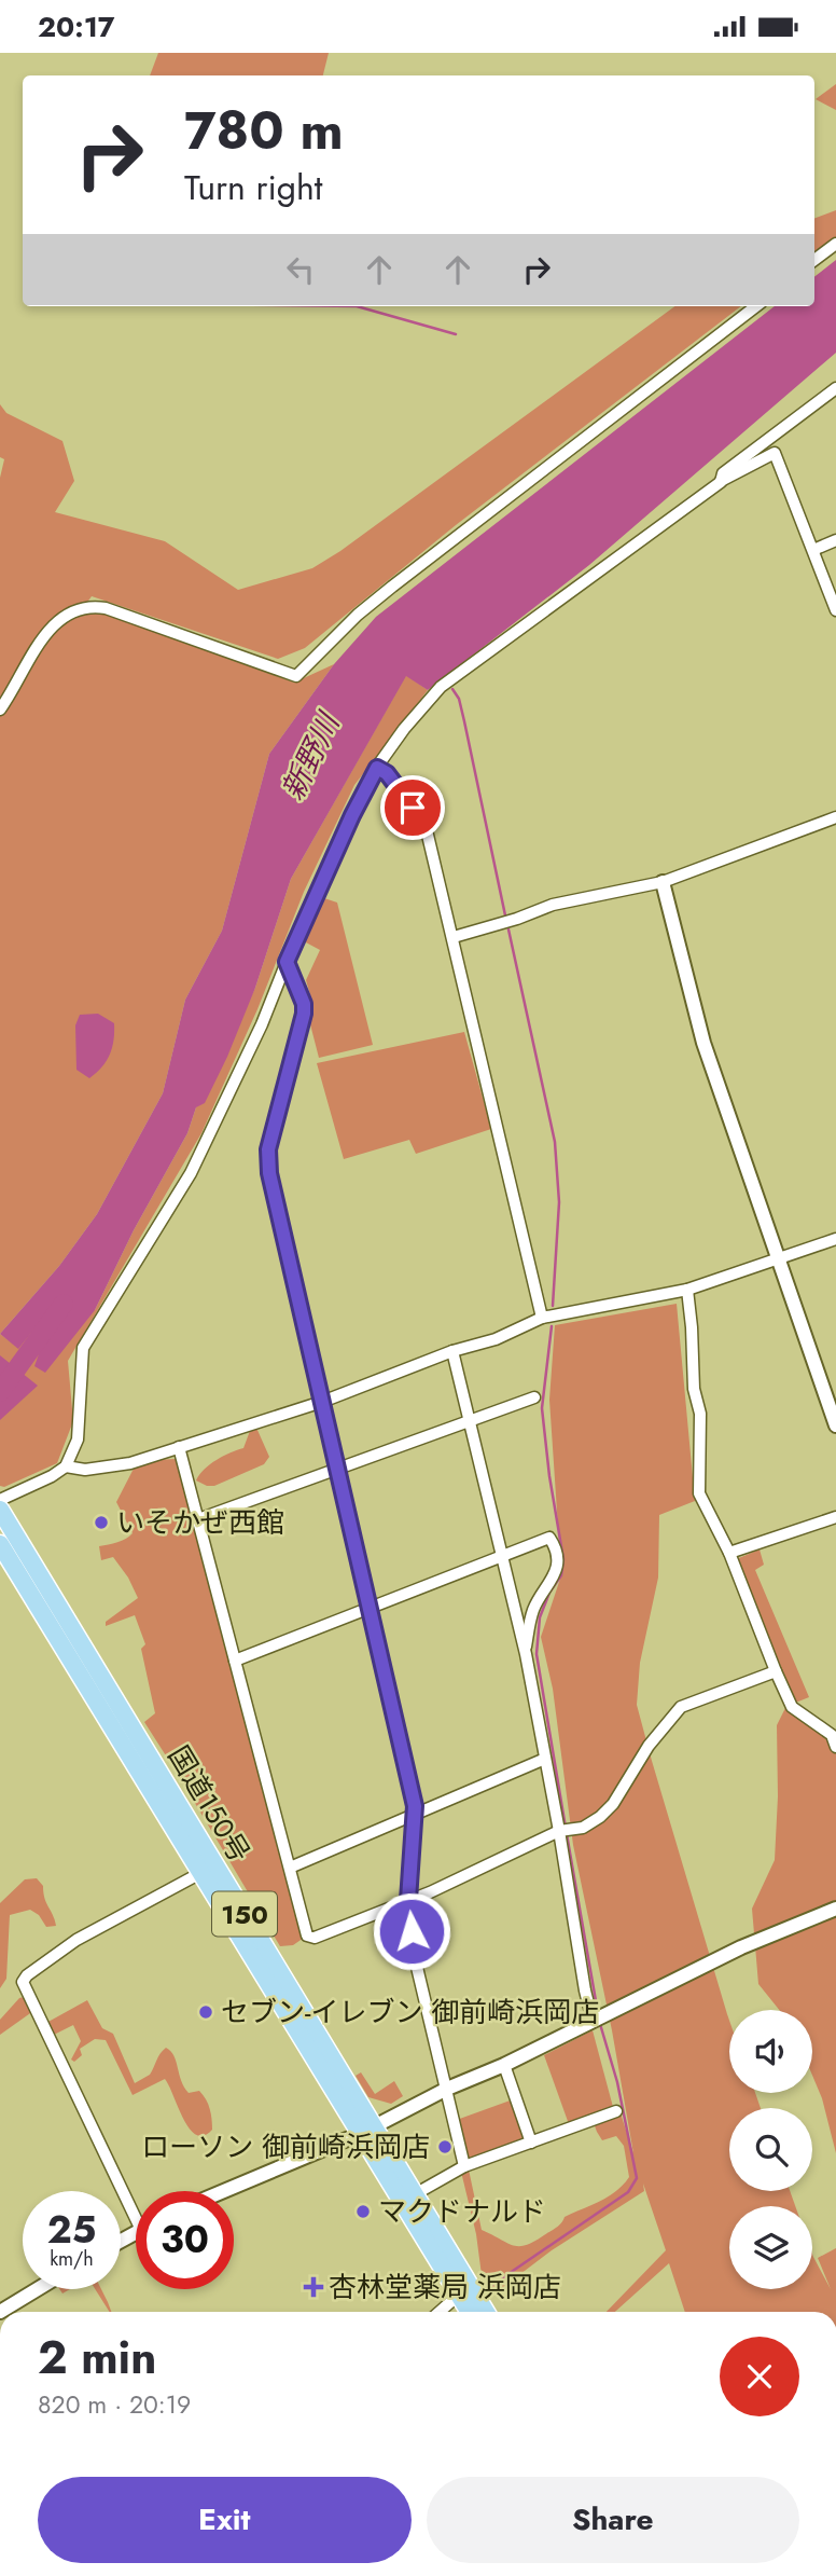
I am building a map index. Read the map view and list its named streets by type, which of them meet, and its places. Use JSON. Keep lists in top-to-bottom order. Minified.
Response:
{"streets":{"highway":["国道150号","150"]},"water":["新野川"],"places":{"other":["いそかぜ西館","セブン-イレブン 御前崎浜岡店","ローソン 御前崎浜岡店","マクドナルド"],"health":["杏林堂薬局 浜岡店"]},"page":{"status":"20:17","turn":["780 m","Turn right"],"speed":"25 km/h","limit":"30","heading":["2 min","820 m · 20:19"],"buttons":["Exit","Share"]}}
